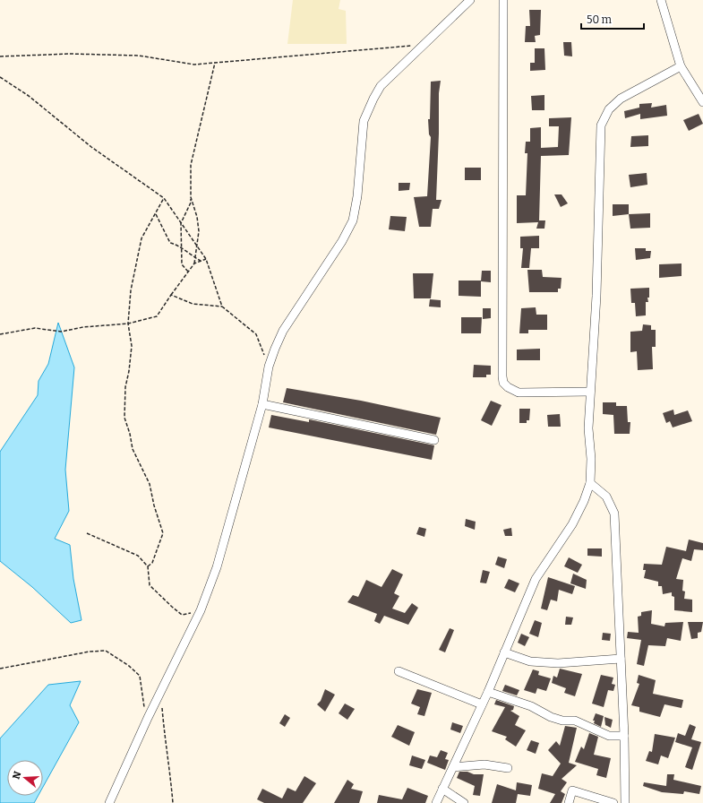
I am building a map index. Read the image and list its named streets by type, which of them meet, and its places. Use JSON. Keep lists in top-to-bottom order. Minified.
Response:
{"scale_bar":"50 m","north":"left"}
